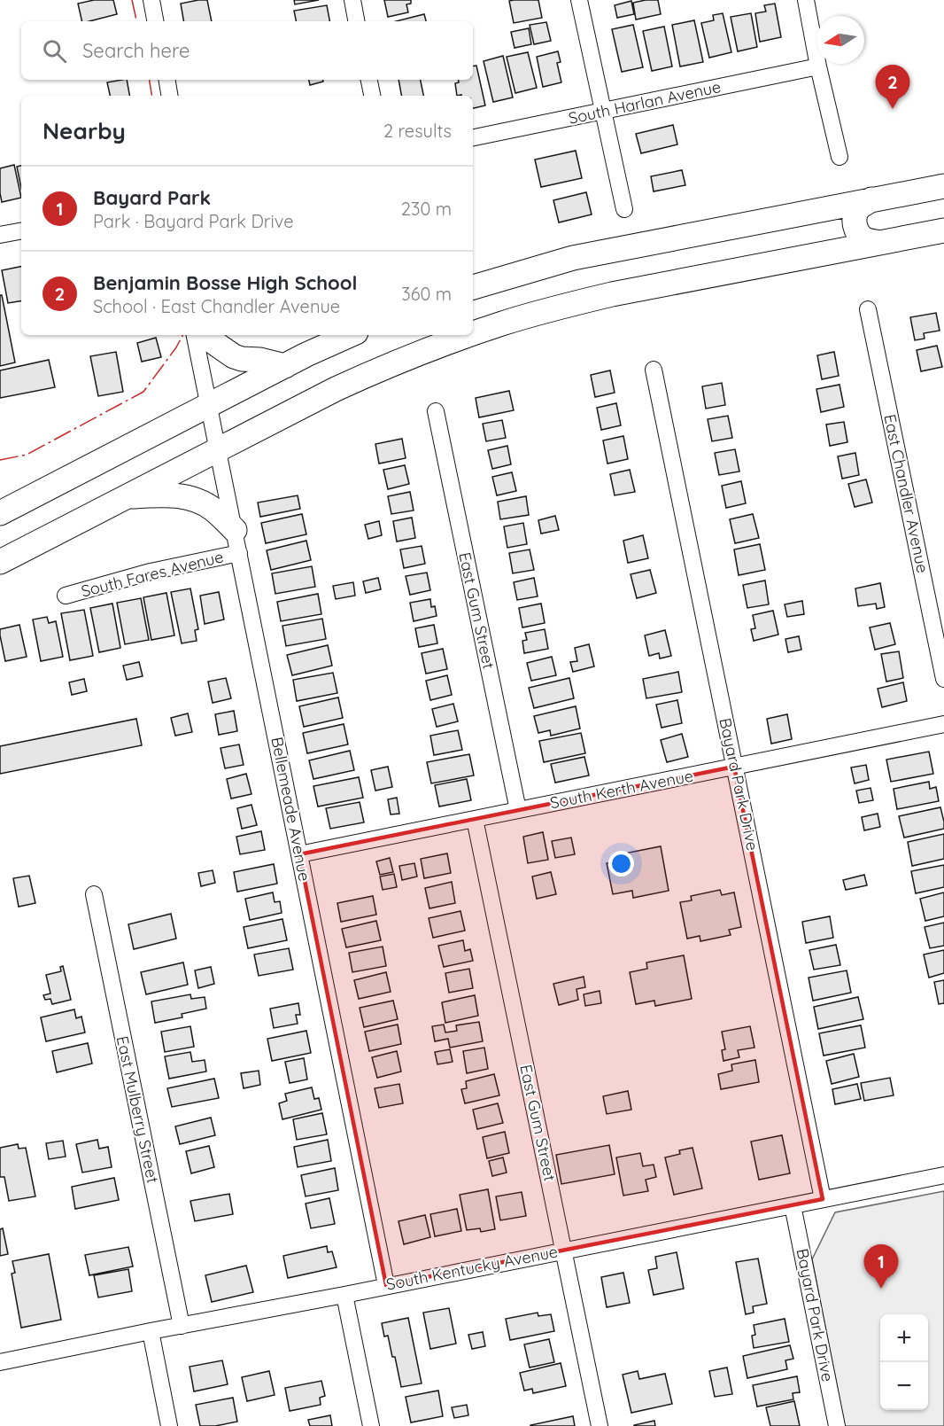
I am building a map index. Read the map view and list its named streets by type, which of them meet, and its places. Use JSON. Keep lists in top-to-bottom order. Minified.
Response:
{"streets":{"street":["South Harlan Avenue","East Chandler Avenue","South Fares Avenue","East Gum Street","Bayard Park Drive","South Kerth Avenue","Bellemeade Avenue","East Mulberry Street","South Kentucky Avenue"]},"crossings":[["South Fares Avenue","Bellemeade Avenue"],["East Gum Street","South Kerth Avenue"],["East Gum Street","South Kentucky Avenue"],["Bayard Park Drive","South Kerth Avenue"],["Bayard Park Drive","South Kentucky Avenue"],["South Kerth Avenue","Bellemeade Avenue"],["Bellemeade Avenue","South Kentucky Avenue"],["East Mulberry Street","South Kentucky Avenue"]],"north":"left","page":{"search":"Search here","pins":["2","1"],"heading":["Nearby","2 results"],"list":[{"mark":"1","name":"Bayard Park","note":"Park · Bayard Park Drive","value":"230 m"},{"mark":"2","name":"Benjamin Bosse High School","note":"School · East Chandler Avenue","value":"360 m"}],"map_buttons":["+","−"]}}
